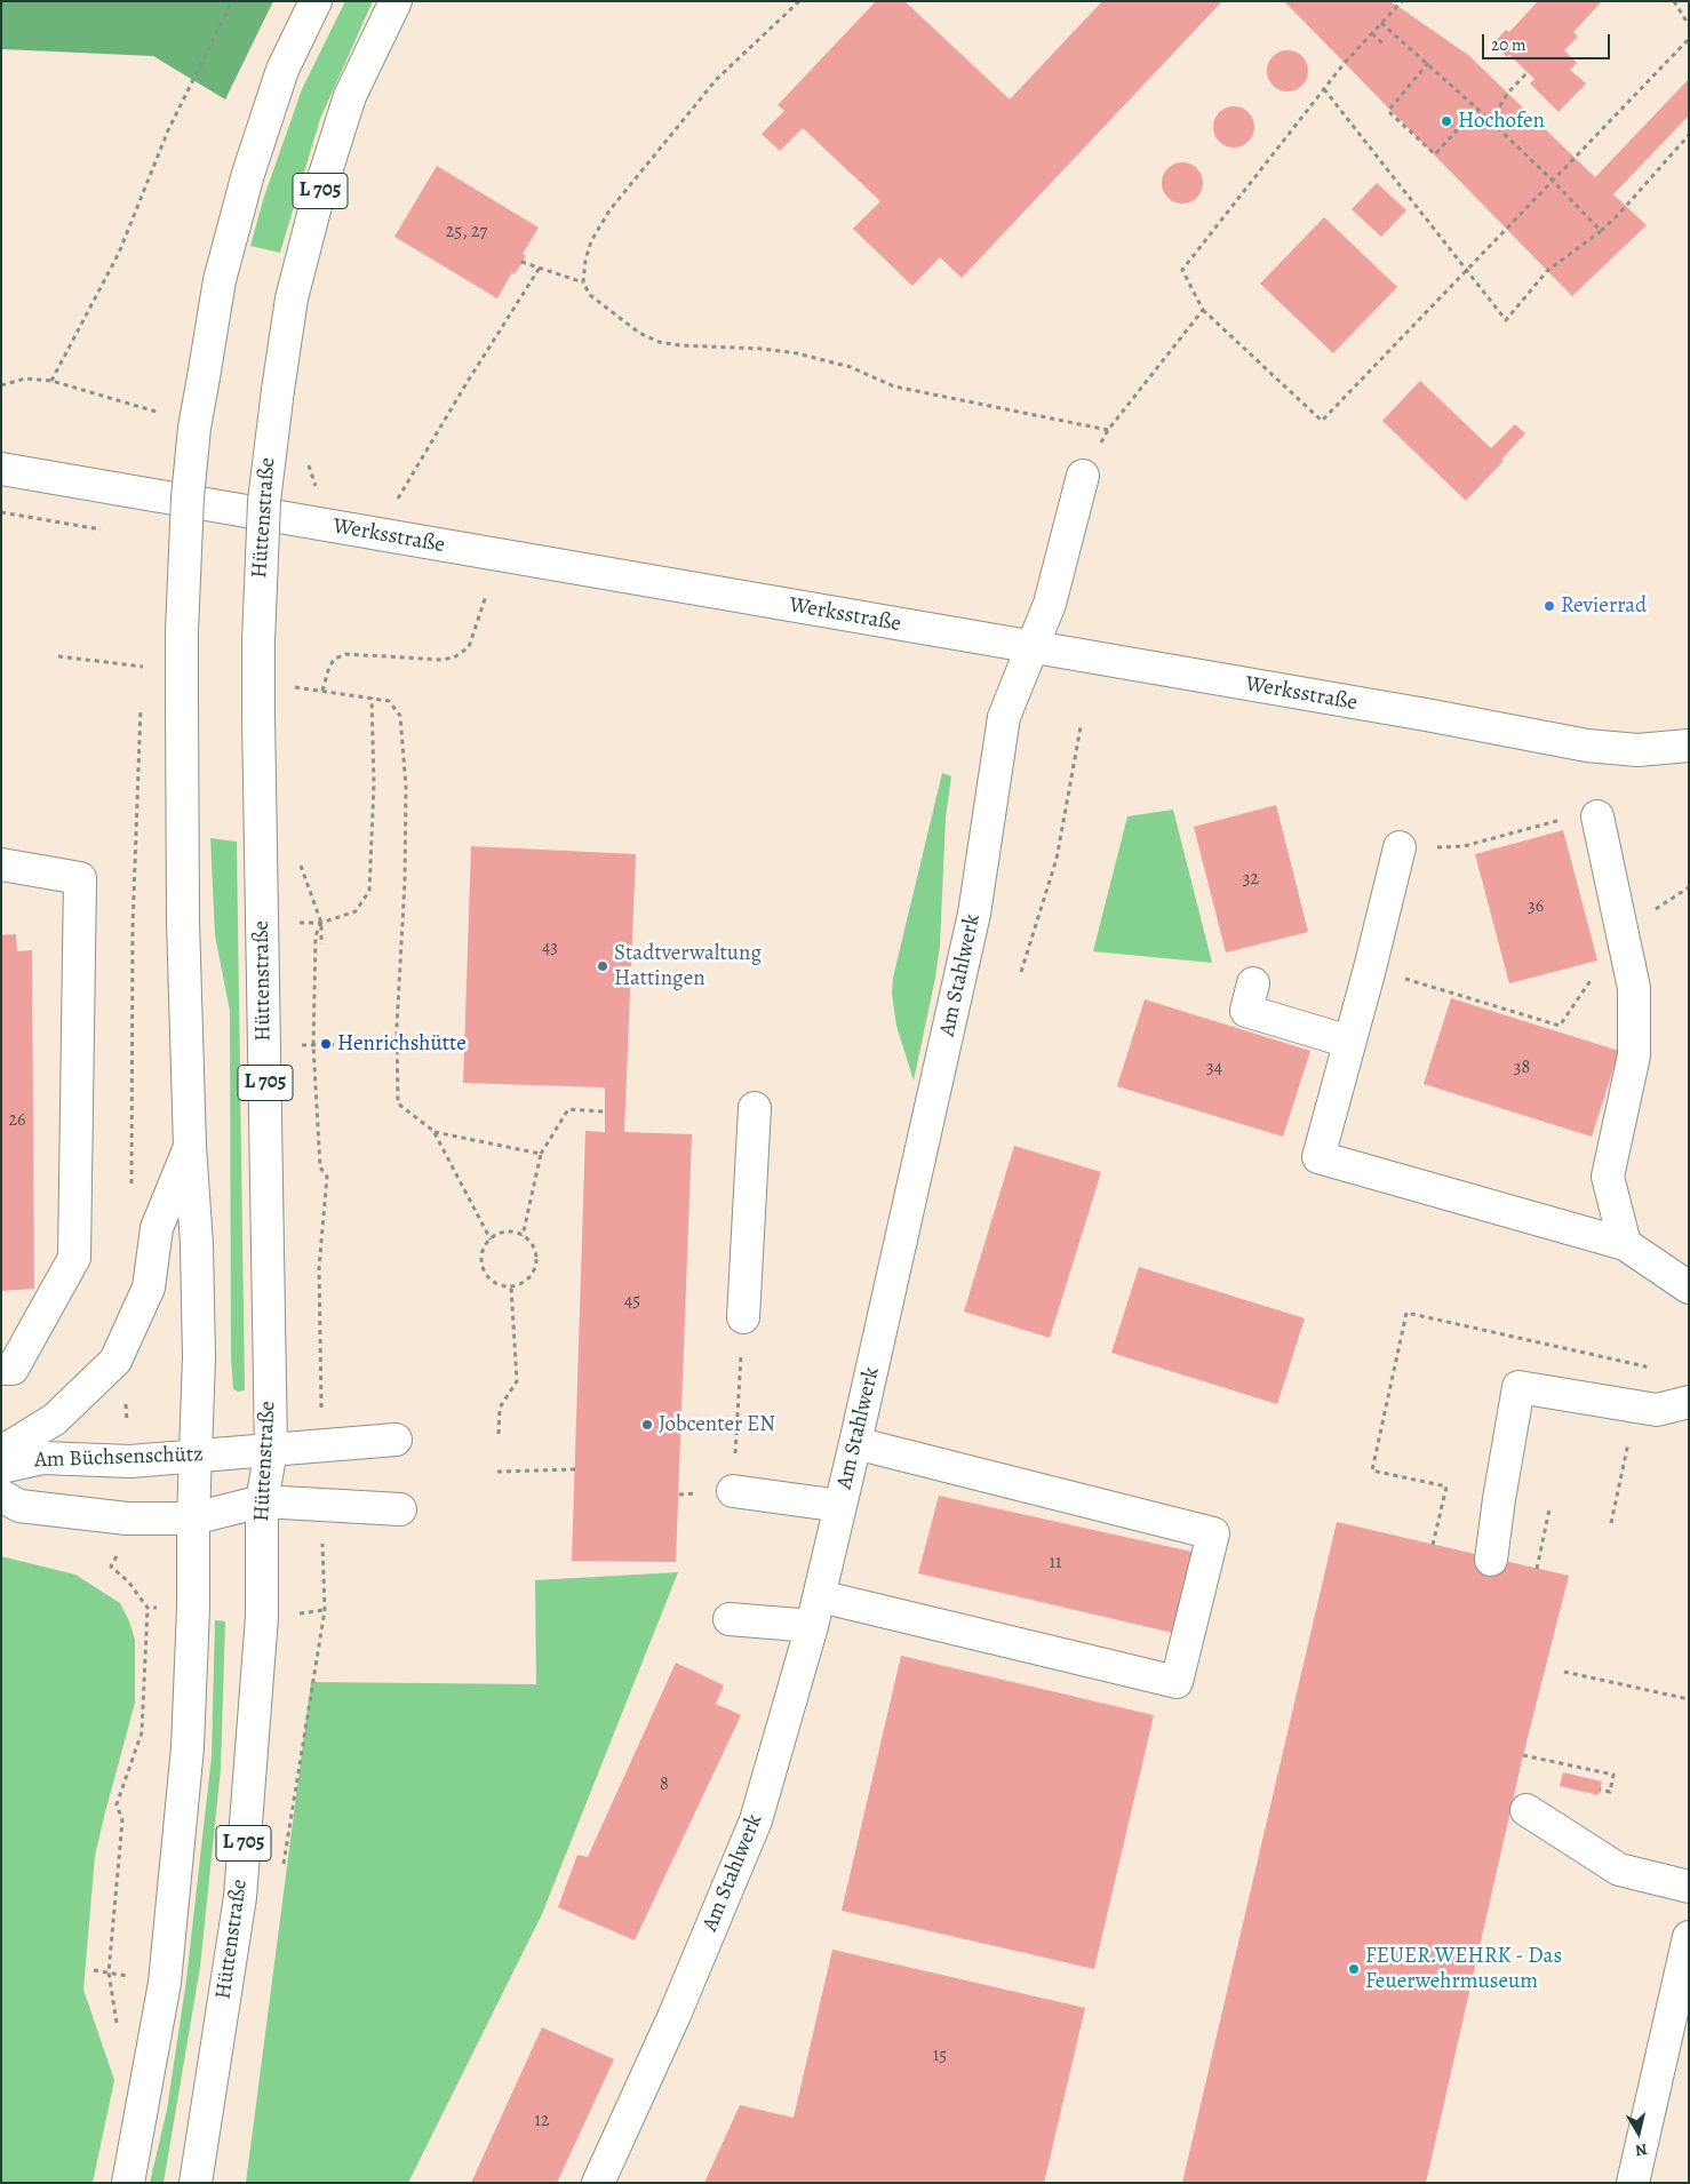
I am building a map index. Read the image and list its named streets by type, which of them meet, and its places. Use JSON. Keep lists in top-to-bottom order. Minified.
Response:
{"streets":{"street":["L 705","Hüttenstraße","Werksstraße","Am Stahlwerk","Am Büchsenschütz"]},"crossings":[["Hüttenstraße","Am Büchsenschütz"],["Werksstraße","Am Stahlwerk"]],"places":["Hochofen","Revierrad","Stadtverwaltung Hattingen","Henrichshütte","Jobcenter EN","FEUER.WEHRK - Das Feuerwehrmuseum"],"house_numbers":["25, 27","32","36","43","34","38","26","45","11","8","15","12"],"scale_bar":"20 m","north":"bottom"}
